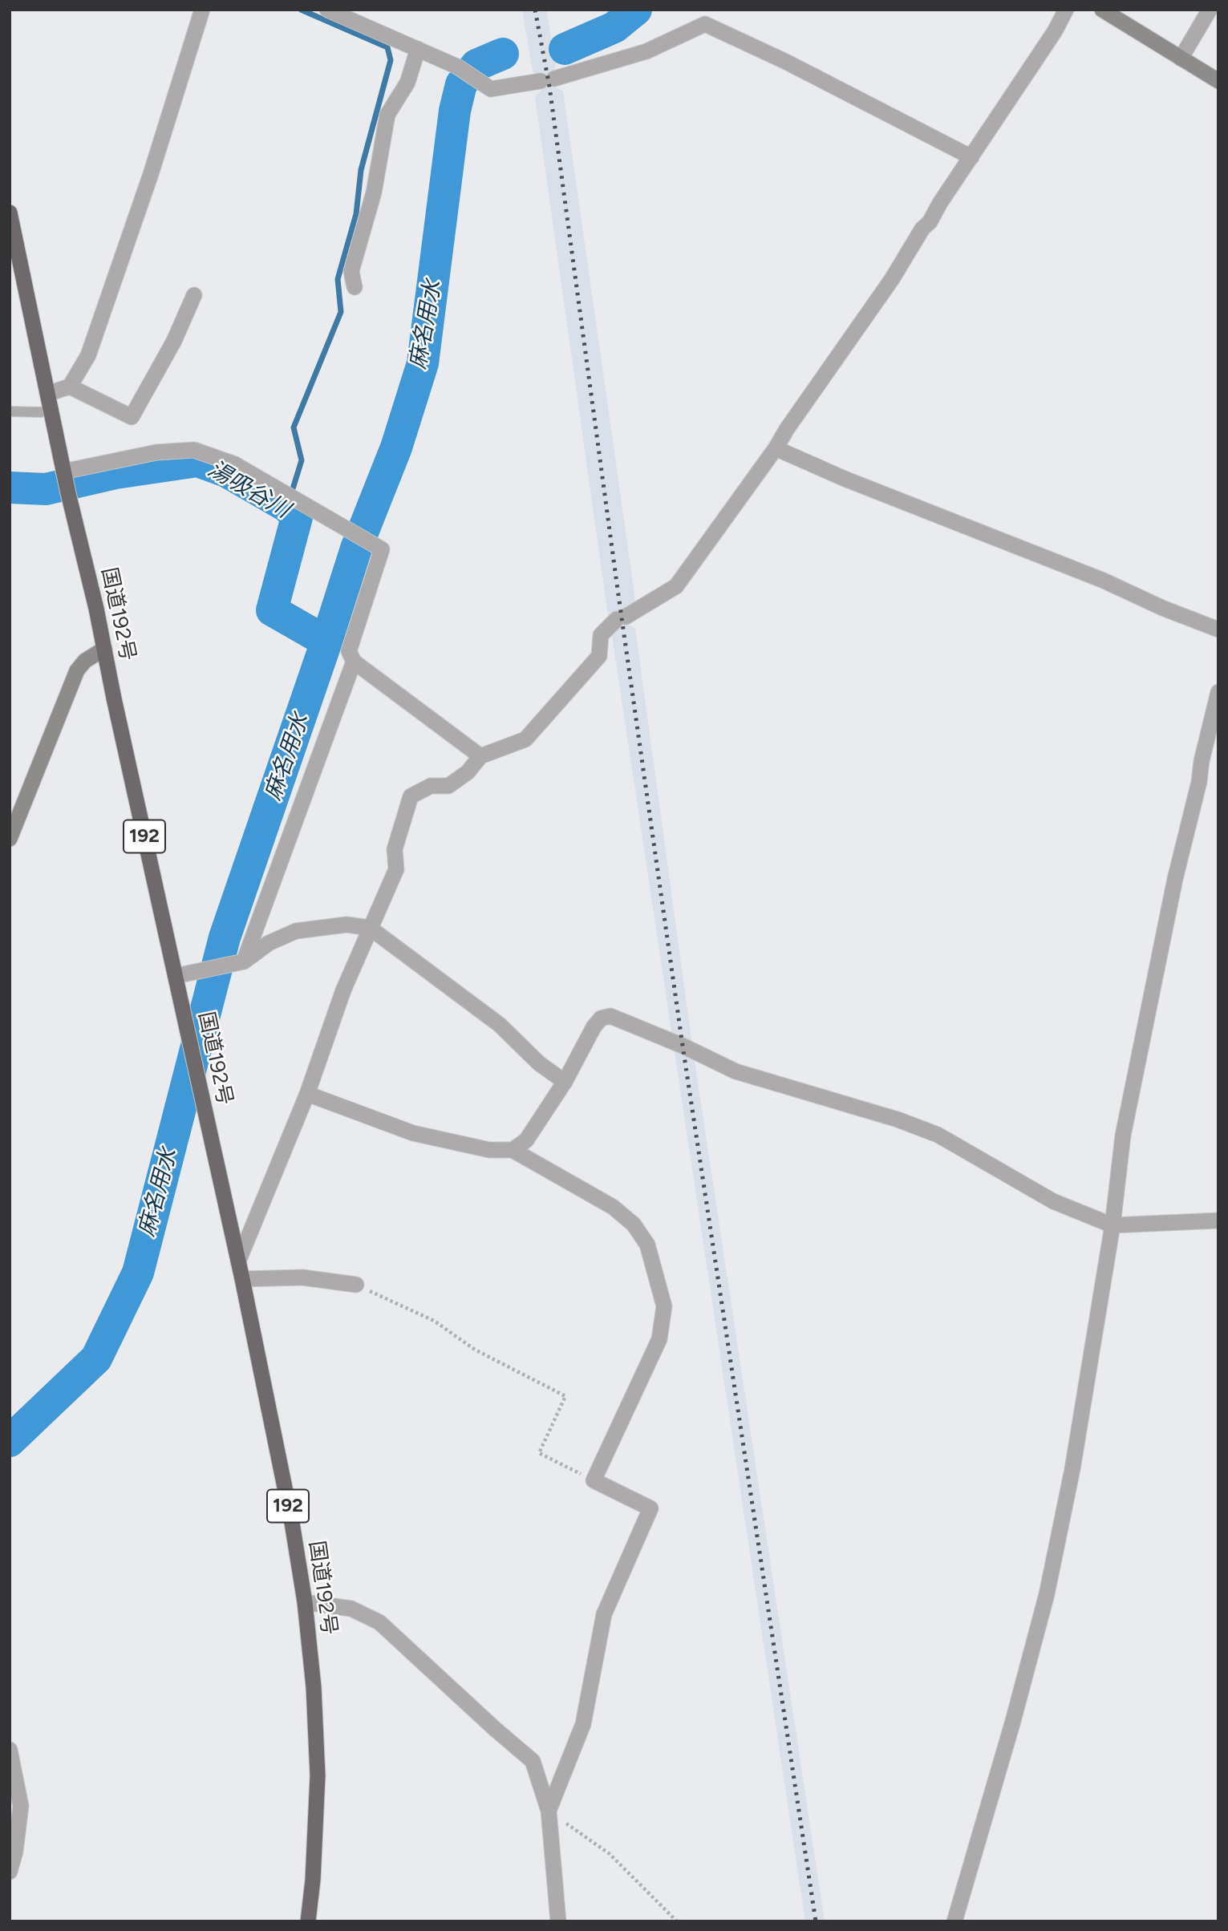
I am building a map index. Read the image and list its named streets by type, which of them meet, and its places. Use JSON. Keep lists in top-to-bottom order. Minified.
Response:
{"streets":{"highway":["国道192号","192"]},"water":["麻名用水","湯吸谷川"]}
